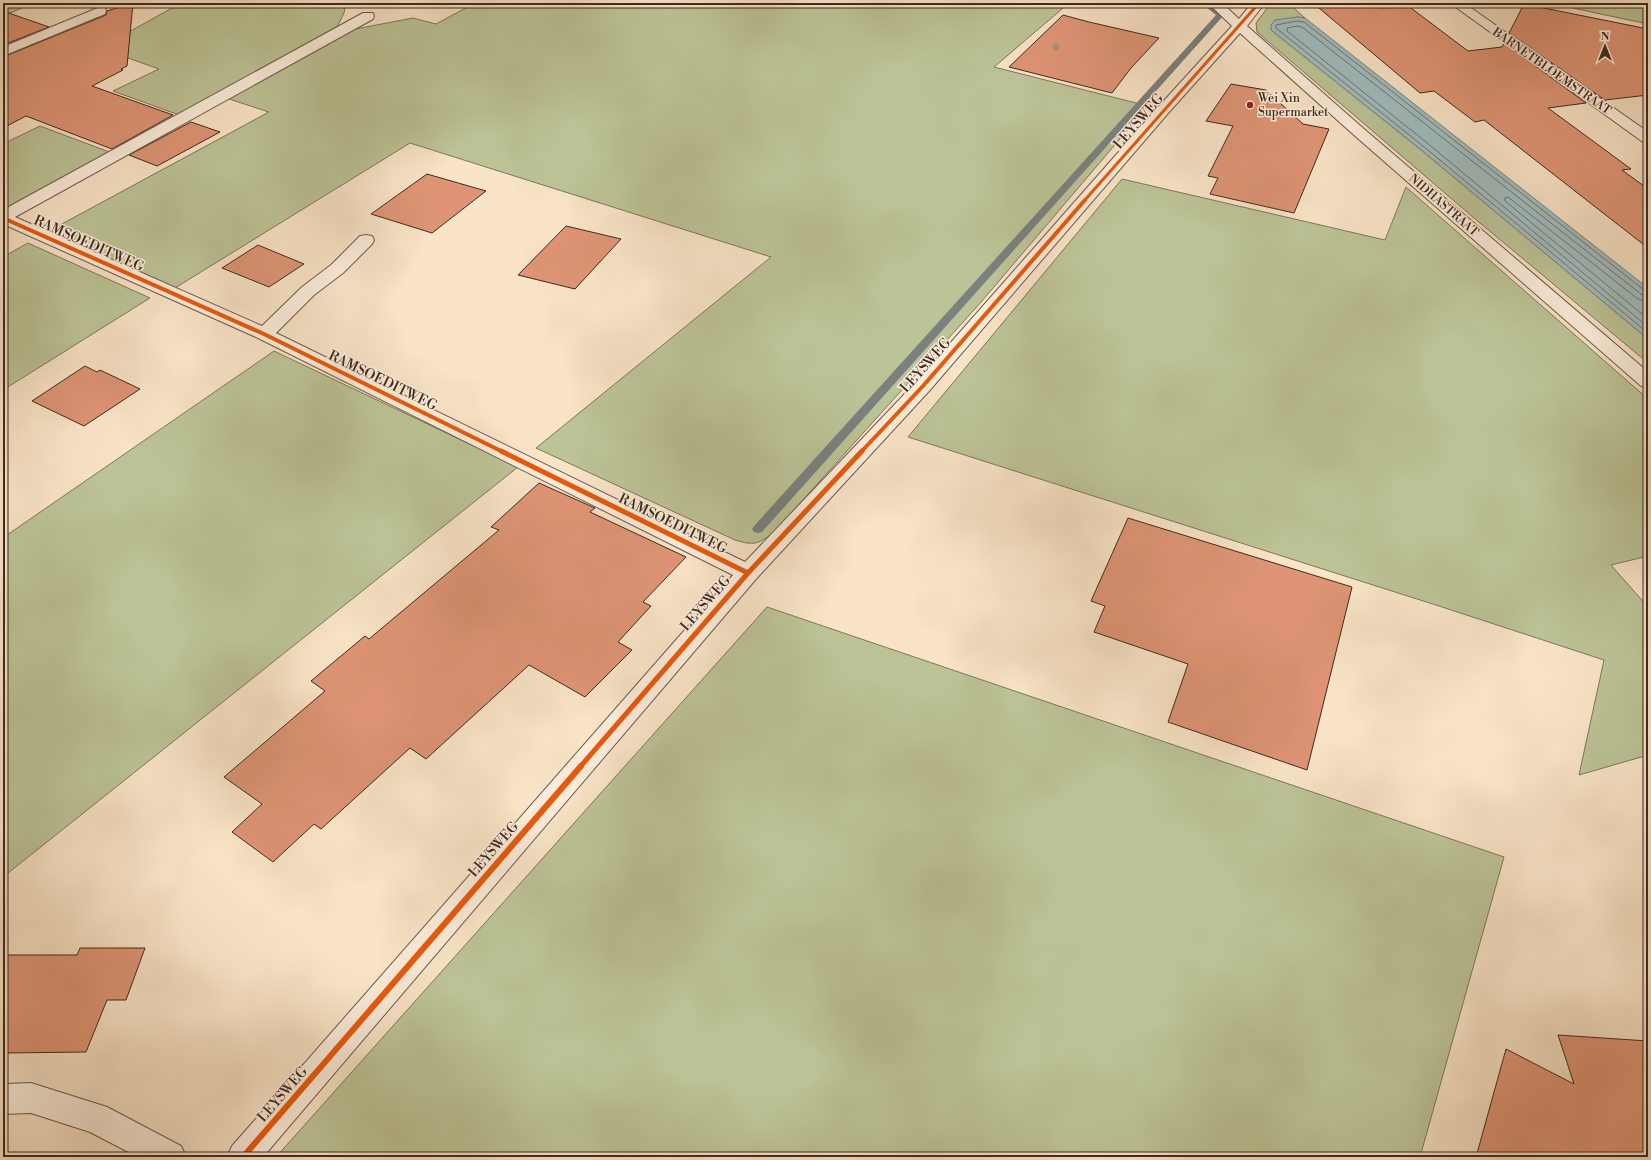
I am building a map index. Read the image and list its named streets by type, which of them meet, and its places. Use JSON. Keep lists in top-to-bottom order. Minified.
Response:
{"streets":{"street":["BARNETBLOEMSTRAAT","LEYSWEG","NIDHASTRAAT","RAMSOEDITWEG"]},"crossings":[["LEYSWEG","NIDHASTRAAT"],["LEYSWEG","RAMSOEDITWEG"]],"places":["Wei Xin Supermarket"],"north":"top"}
